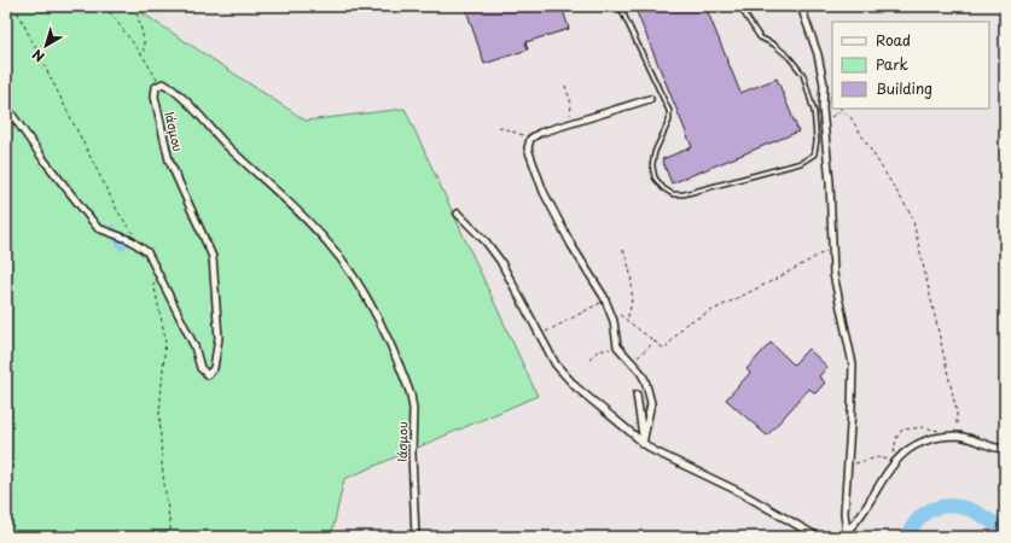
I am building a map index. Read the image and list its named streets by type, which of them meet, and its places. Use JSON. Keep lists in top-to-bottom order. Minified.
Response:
{"streets":{"street":["Ιάσμου"]},"legend":["Road","Park","Building"],"north":"bottom left"}
